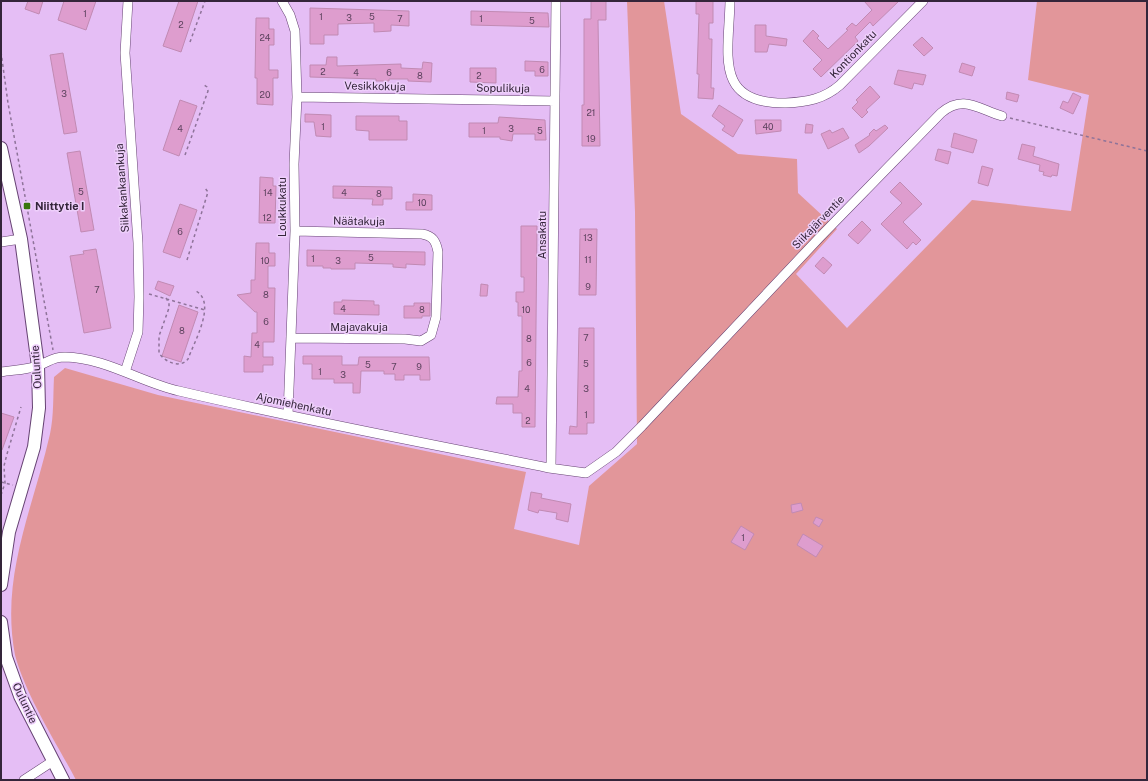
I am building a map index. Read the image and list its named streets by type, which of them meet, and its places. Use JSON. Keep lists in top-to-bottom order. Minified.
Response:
{"streets":{"street":["Kontionkatu","Vesikkokuja","Sopulikuja","Siikakankaankuja","Loukkukatu","Näätakuja","Siikajärventie","Ansakatu","Majavakuja","Ouluntie","Ajomiehenkatu"]},"crossings":[["Vesikkokuja","Sopulikuja"],["Vesikkokuja","Loukkukatu"],["Sopulikuja","Ansakatu"],["Siikakankaankuja","Ajomiehenkatu"],["Loukkukatu","Näätakuja"],["Loukkukatu","Majavakuja"],["Loukkukatu","Ajomiehenkatu"],["Näätakuja","Majavakuja"],["Siikajärventie","Ansakatu"],["Siikajärventie","Ajomiehenkatu"],["Ansakatu","Ajomiehenkatu"],["Ouluntie","Ajomiehenkatu"]],"places":{"transit":["Niittytie I"]},"house_numbers":["1","1","5","3","7","1","5","2","24","6","2","4","6","8","2","3","20","21","1","40","4","3","1","5","19","5","14","4","8","10","12","6","13","5","1","11","10","3","9","7","8","4","8","10","6","8","7","8","4","6","5","5","7","9","1","3","4","3","1","2","1"]}
